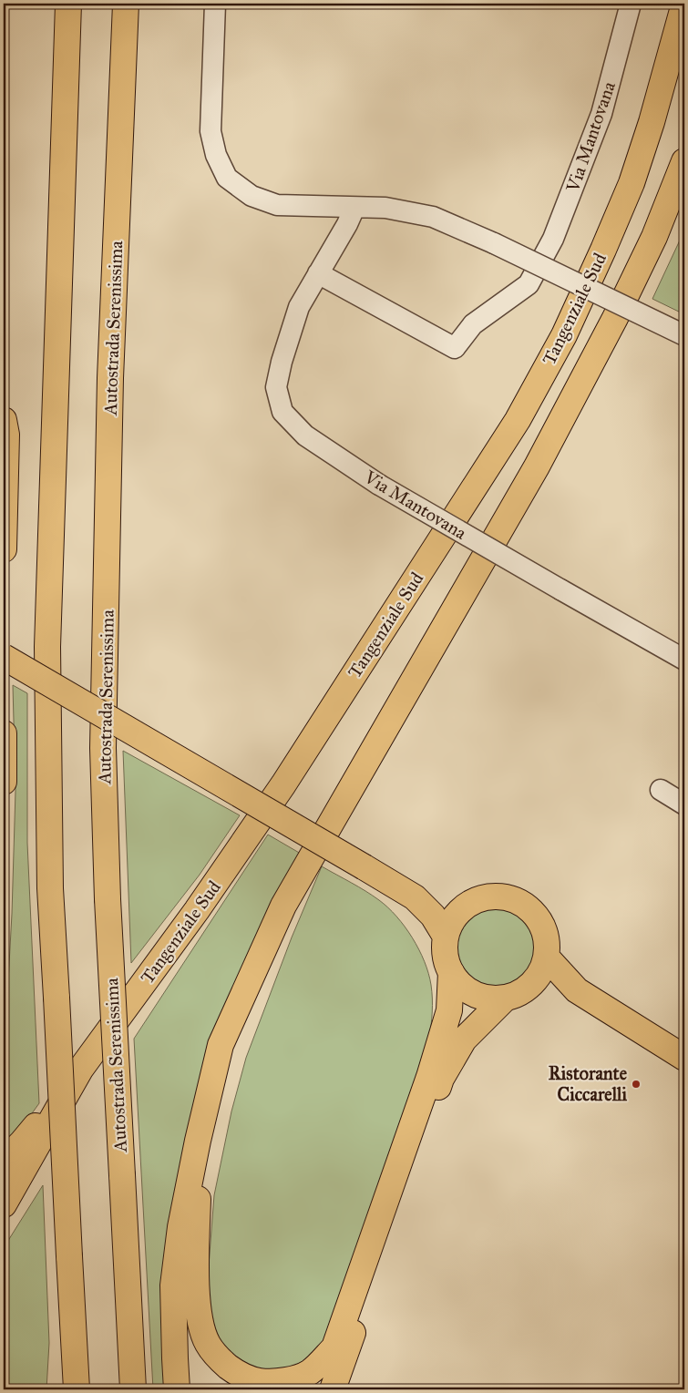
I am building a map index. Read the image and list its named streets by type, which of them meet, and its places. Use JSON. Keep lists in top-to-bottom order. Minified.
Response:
{"streets":{"main road":["Tangenziale Sud","Autostrada Serenissima"],"street":["Via Mantovana"]},"places":["Ristorante Ciccarelli"]}
